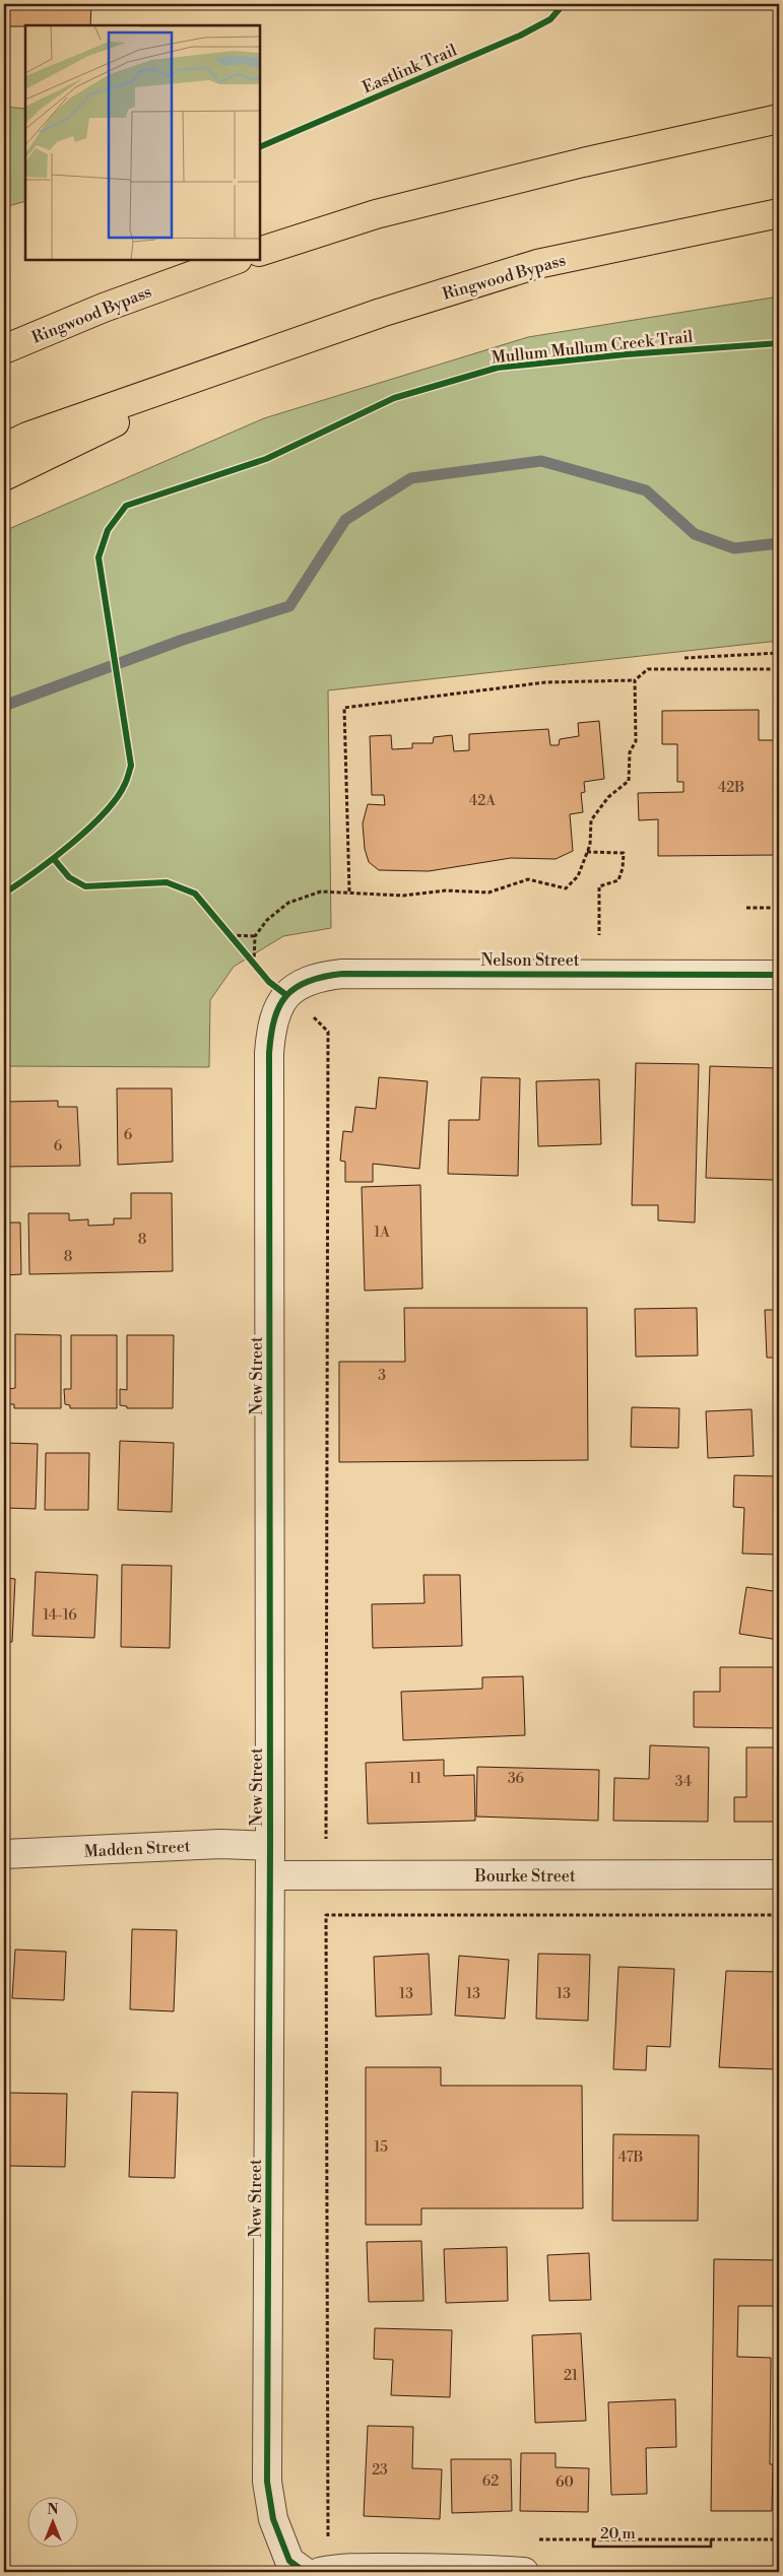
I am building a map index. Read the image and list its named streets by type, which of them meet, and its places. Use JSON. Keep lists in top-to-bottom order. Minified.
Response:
{"streets":{"highway":["Ringwood Bypass"],"street":["Nelson Street","New Street","Madden Street","Bourke Street"],"cycle path":["Eastlink Trail","Mullum Mullum Creek Trail"]},"crossings":[["Nelson Street","New Street"],["New Street","Madden Street"],["New Street","Bourke Street"]],"house_numbers":["42B","42A","6","6","1A","8","8","3","14-16","11","36","34","13","13","13","15","47B","21","23","62","60"],"scale_bar":"20 m","north":"top"}
